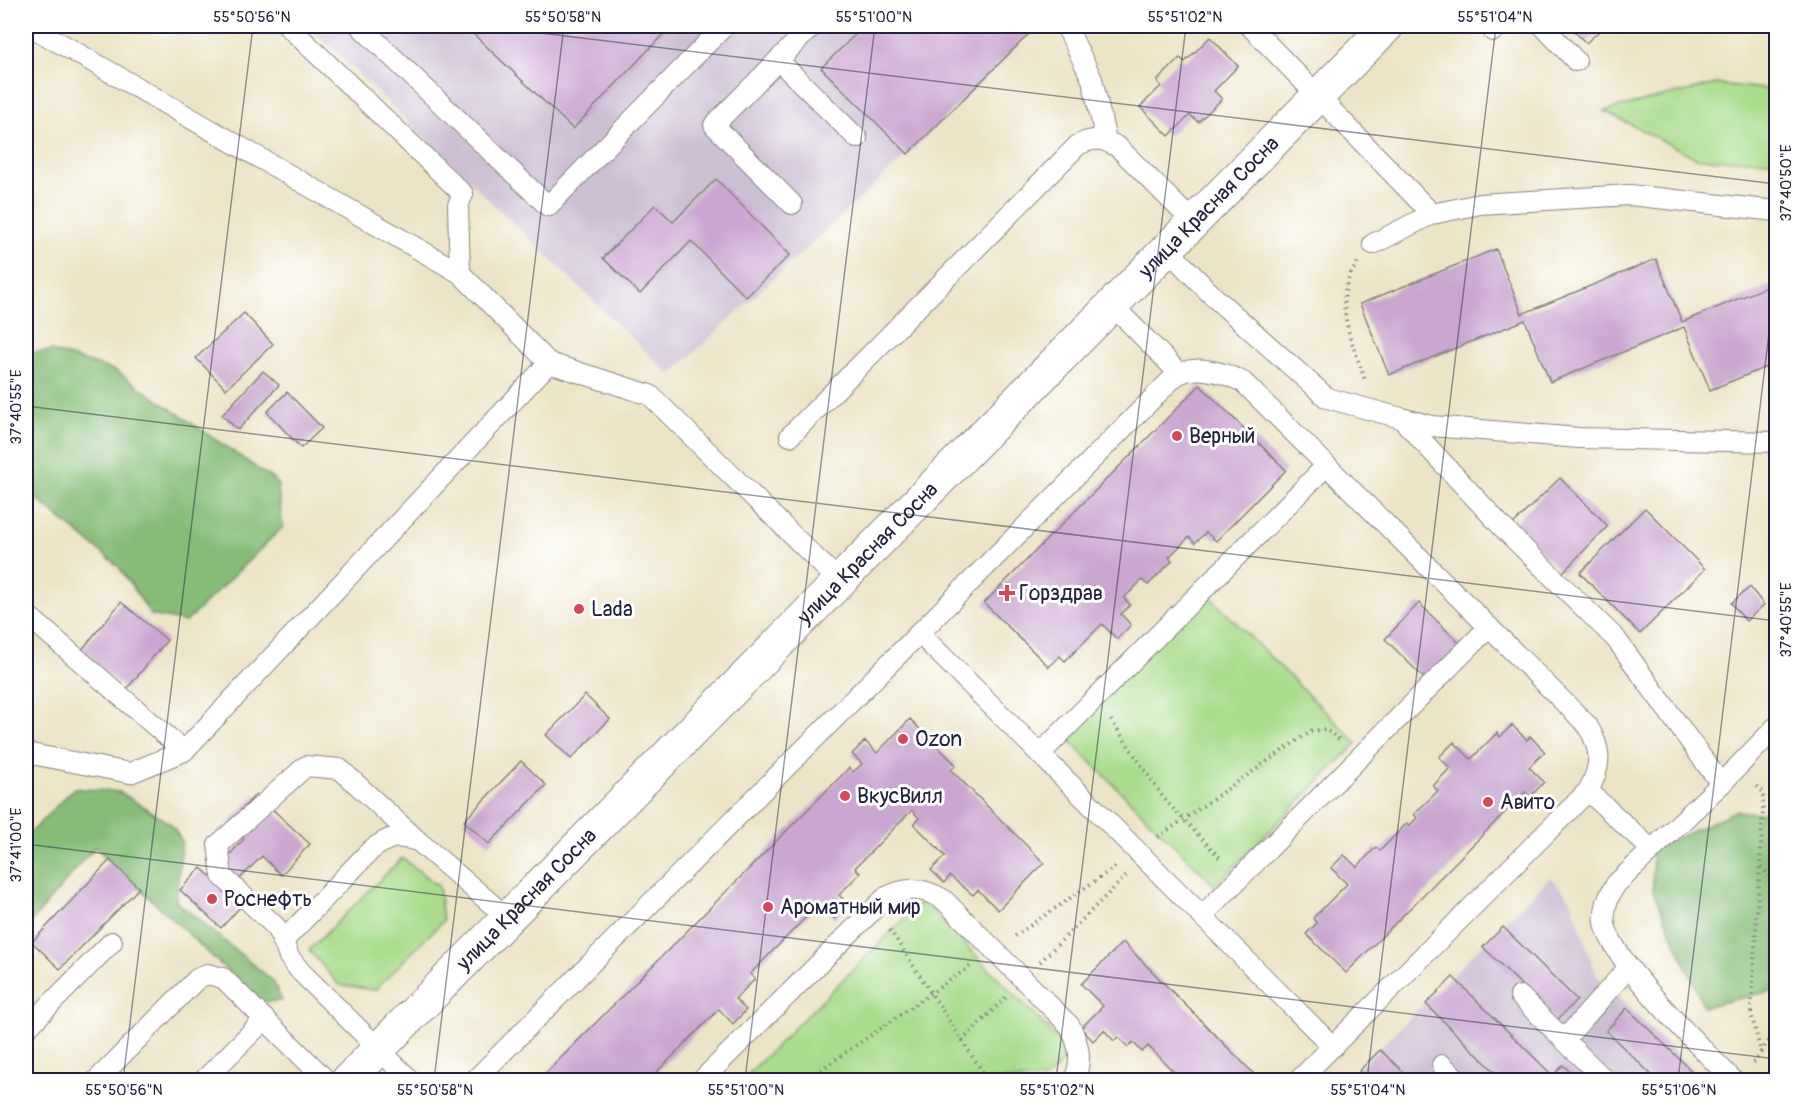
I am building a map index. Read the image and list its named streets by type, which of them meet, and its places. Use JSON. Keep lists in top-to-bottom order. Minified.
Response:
{"streets":{"street":["улица Красная Сосна"]},"places":{"other":["Верный","Lada","Ozon","ВкусВилл","Авито","Роснефть","Ароматный мир"],"health":["Горздрав"]},"coordinates":["55°50'56\"N","55°50'58\"N","55°51'00\"N","55°51'02\"N","55°51'04\"N","37°40'50\"E","37°40'55\"E","37°41'00\"E","55°51'06\"N"]}
